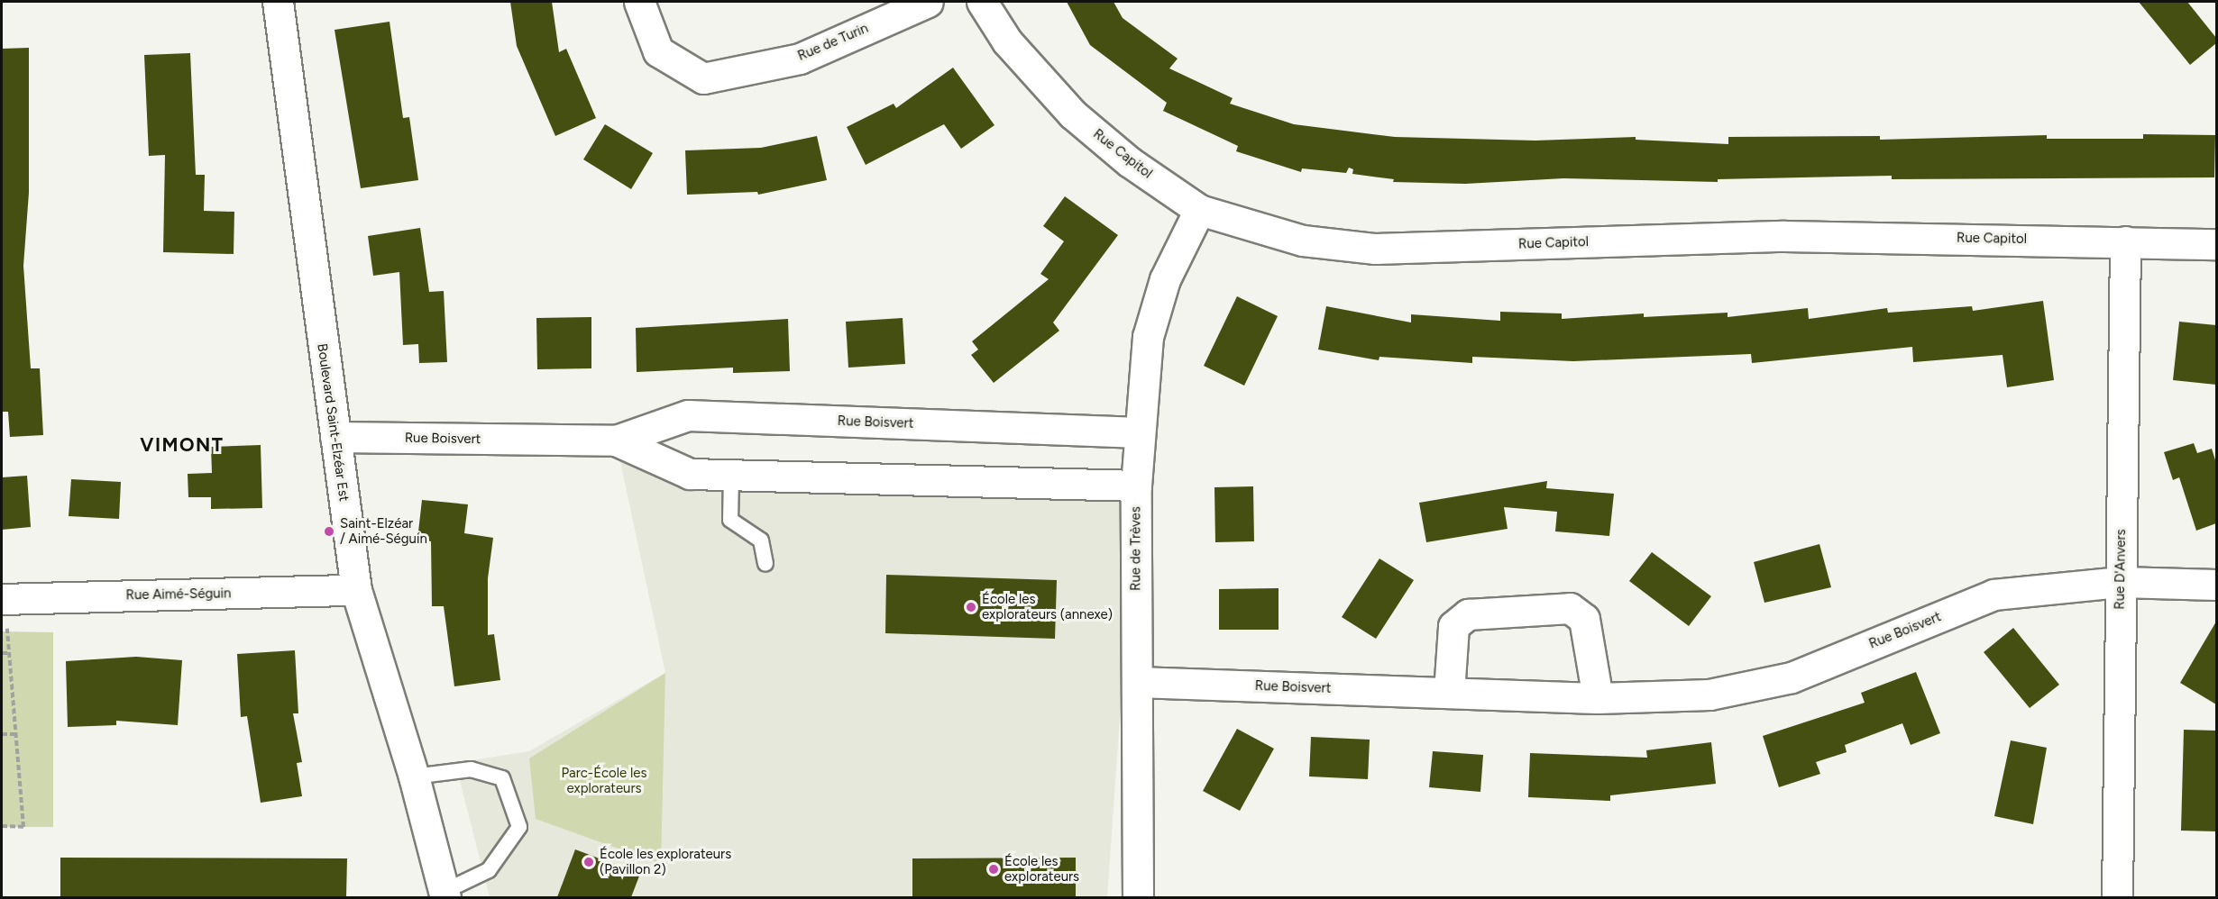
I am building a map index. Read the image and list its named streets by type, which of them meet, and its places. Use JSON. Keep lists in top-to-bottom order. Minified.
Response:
{"streets":{"street":["Rue de Turin","Rue Capitol","Boulevard Saint-Elzéar Est","Rue Boisvert","Rue de Trèves","Rue D'Anvers","Rue Aimé-Séguin"]},"crossings":[["Rue Capitol","Rue de Trèves"],["Rue Capitol","Rue D'Anvers"],["Boulevard Saint-Elzéar Est","Rue Boisvert"],["Boulevard Saint-Elzéar Est","Rue Aimé-Séguin"],["Rue Boisvert","Rue de Trèves"],["Rue Boisvert","Rue D'Anvers"]],"districts":["VIMONT"],"parks":["Parc-École les explorateurs"],"places":["Saint-Elzéar / Aimé-Séguin","École les explorateurs (annexe)","École les explorateurs (Pavillon 2)","École les explorateurs"]}
